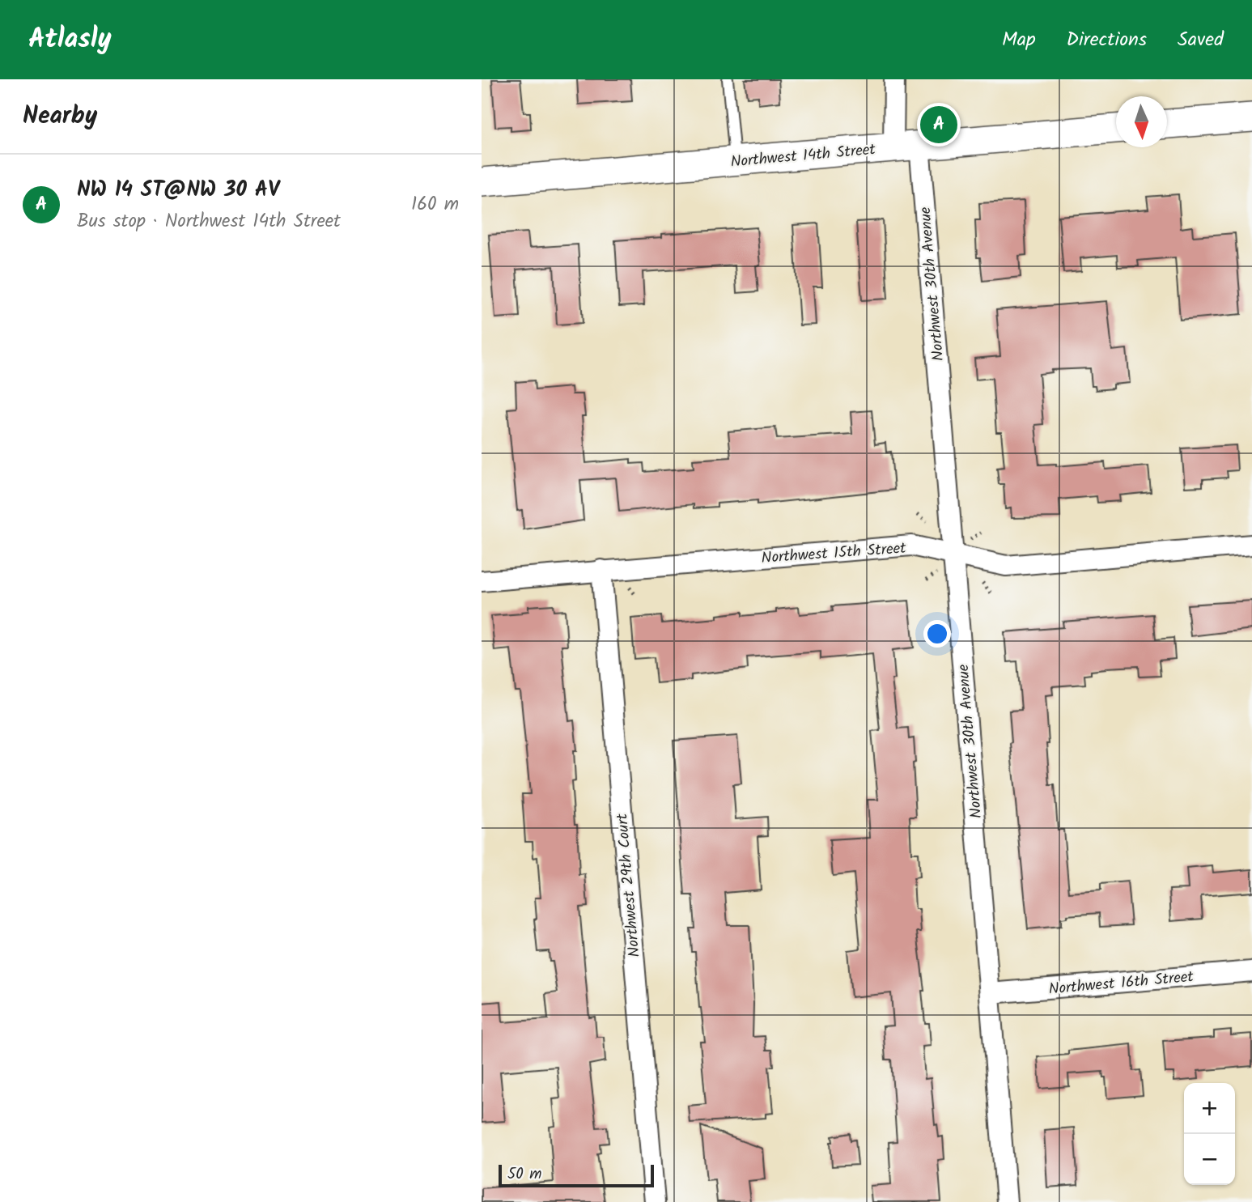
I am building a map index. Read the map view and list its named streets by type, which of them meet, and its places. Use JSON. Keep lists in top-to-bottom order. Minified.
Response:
{"streets":{"street":["Northwest 14th Street","Northwest 30th Avenue","Northwest 15th Street","Northwest 29th Court","Northwest 16th Street"]},"crossings":[["Northwest 14th Street","Northwest 30th Avenue"],["Northwest 30th Avenue","Northwest 15th Street"],["Northwest 30th Avenue","Northwest 16th Street"],["Northwest 15th Street","Northwest 29th Court"]],"scale_bar":"50 m","north":"bottom","page":{"header":"Atlasly","nav":["Map","Directions","Saved"],"heading":"Nearby","pins":"A","list":[{"mark":"A","name":"NW 14 ST@NW 30 AV","note":"Bus stop · Northwest 14th Street","value":"160 m"}],"map_buttons":["+","−"],"scale":"50 m"}}
